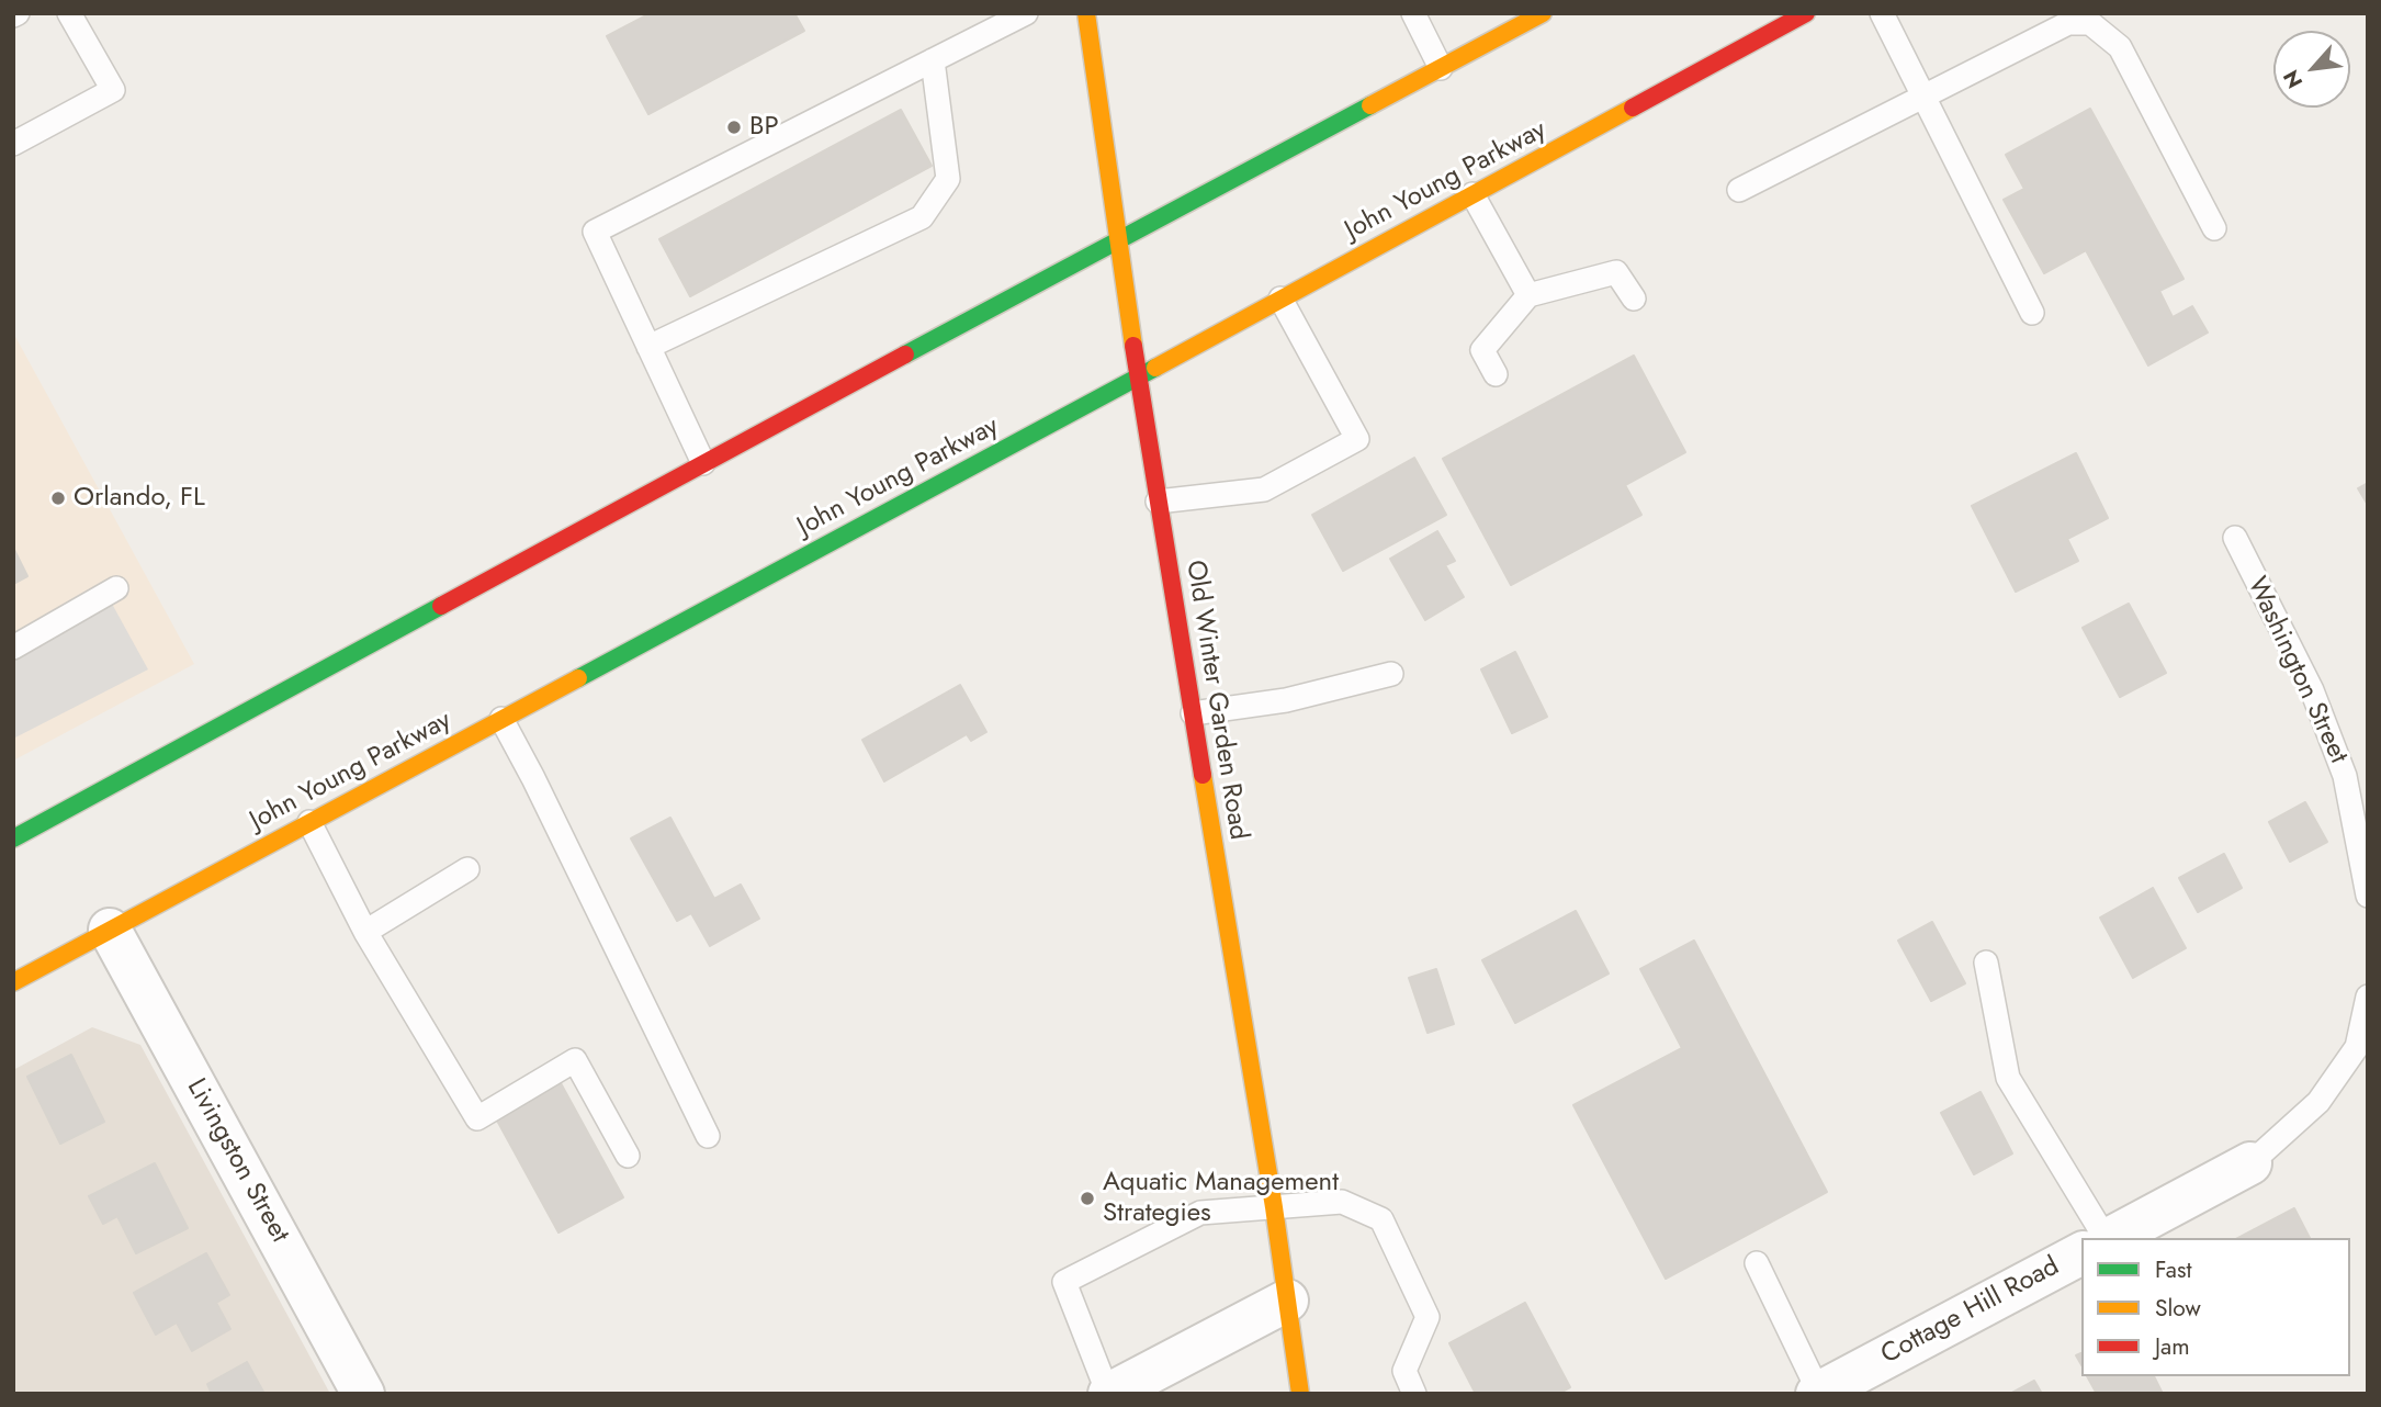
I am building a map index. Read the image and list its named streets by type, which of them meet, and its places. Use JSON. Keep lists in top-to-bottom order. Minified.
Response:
{"streets":{"main road":["John Young Parkway","Old Winter Garden Road"],"street":["Livingston Street","Cottage Hill Road"],"lane":["Washington Street"]},"crossings":[["John Young Parkway","Old Winter Garden Road"],["John Young Parkway","Livingston Street"]],"places":["BP","Orlando, FL","Aquatic Management Strategies"],"legend":["Fast","Slow","Jam"],"north":"bottom left"}
